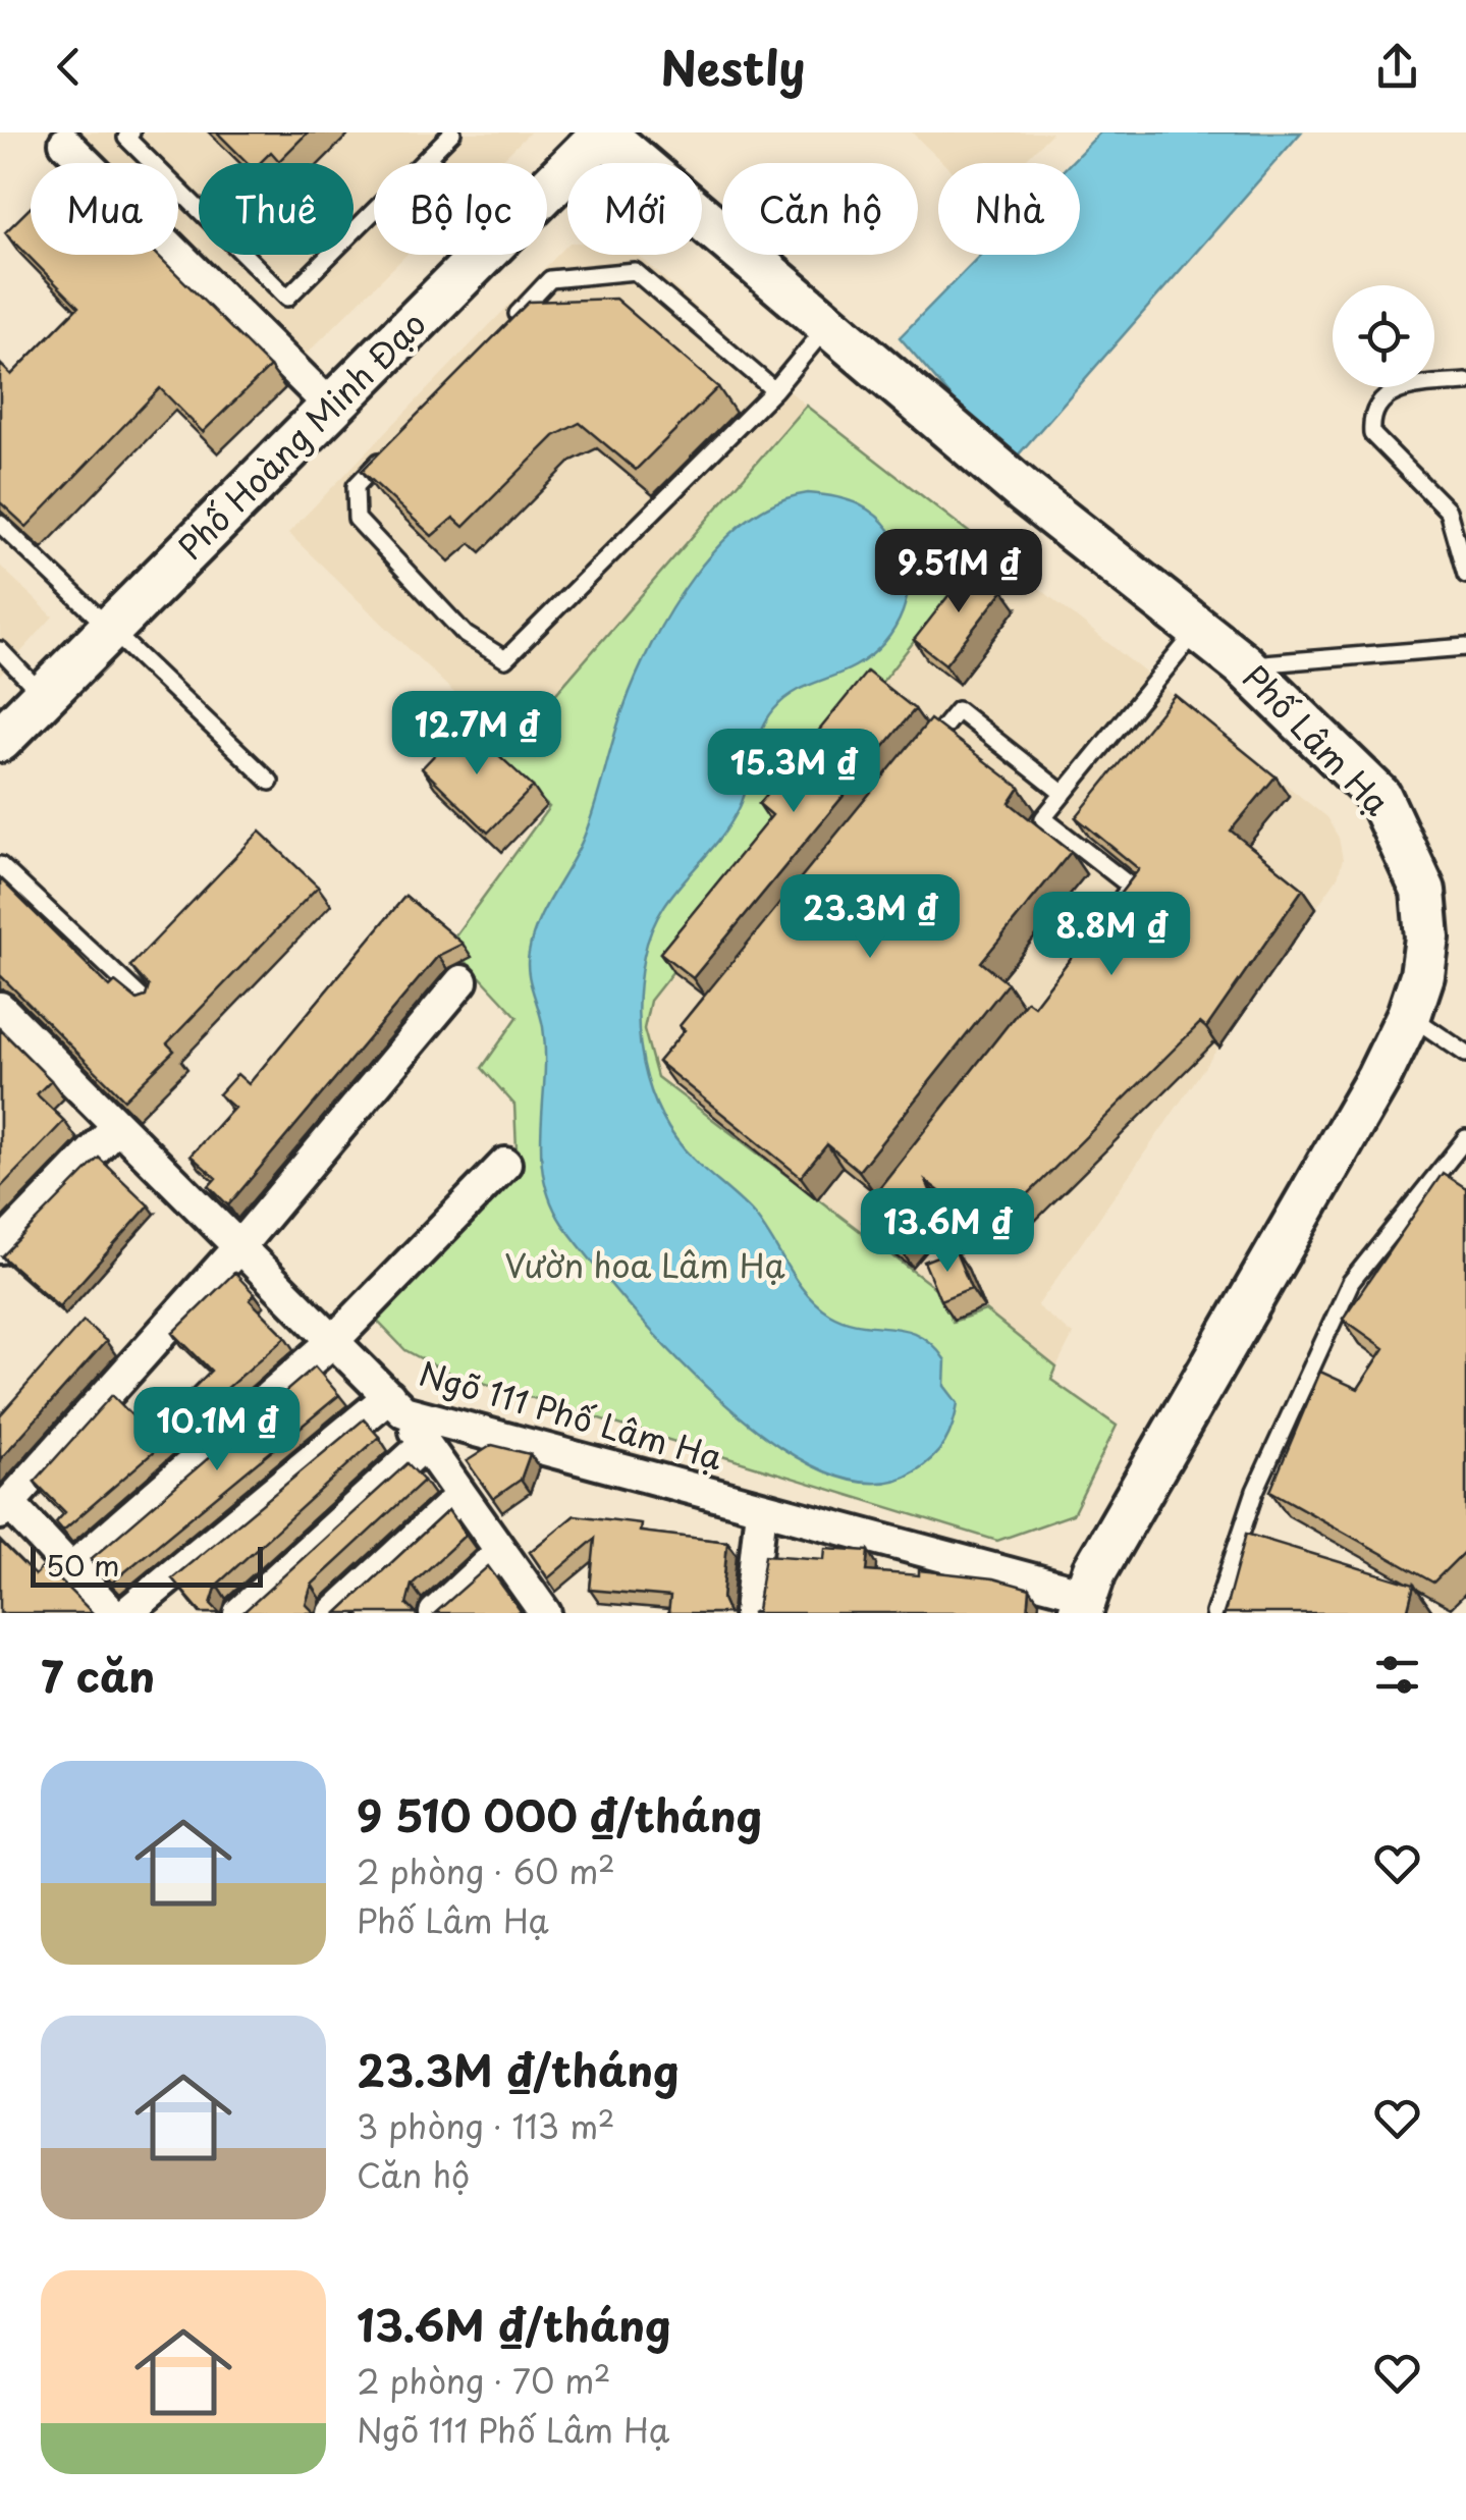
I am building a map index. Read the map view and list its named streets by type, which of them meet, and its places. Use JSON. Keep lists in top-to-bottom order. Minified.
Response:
{"streets":{"street":["Phố Hoàng Minh Đạo","Phố Lâm Hạ","Ngõ 111 Phố Lâm Hạ"]},"crossings":[["Phố Hoàng Minh Đạo","Phố Lâm Hạ"],["Phố Lâm Hạ","Ngõ 111 Phố Lâm Hạ"]],"parks":["Vườn hoa Lâm Hạ"],"scale_bar":"50 m","page":{"header":"Nestly","chip":["Mua","Thuê","Bộ lọc","Mới","Căn hộ","Nhà"],"price":["9.51M ₫","12.7M ₫","15.3M ₫","23.3M ₫","8.8M ₫","13.6M ₫","10.1M ₫"],"scale":"50 m","heading":"7 căn","list":[{"name":"9 510 000 ₫/tháng","note":"2 phòng · 60 m² · Phố Lâm Hạ"},{"name":"23.3M ₫/tháng","note":"3 phòng · 113 m² · Căn hộ"},{"name":"13.6M ₫/tháng","note":"2 phòng · 70 m² · Ngõ 111 Phố Lâm Hạ"}]}}
